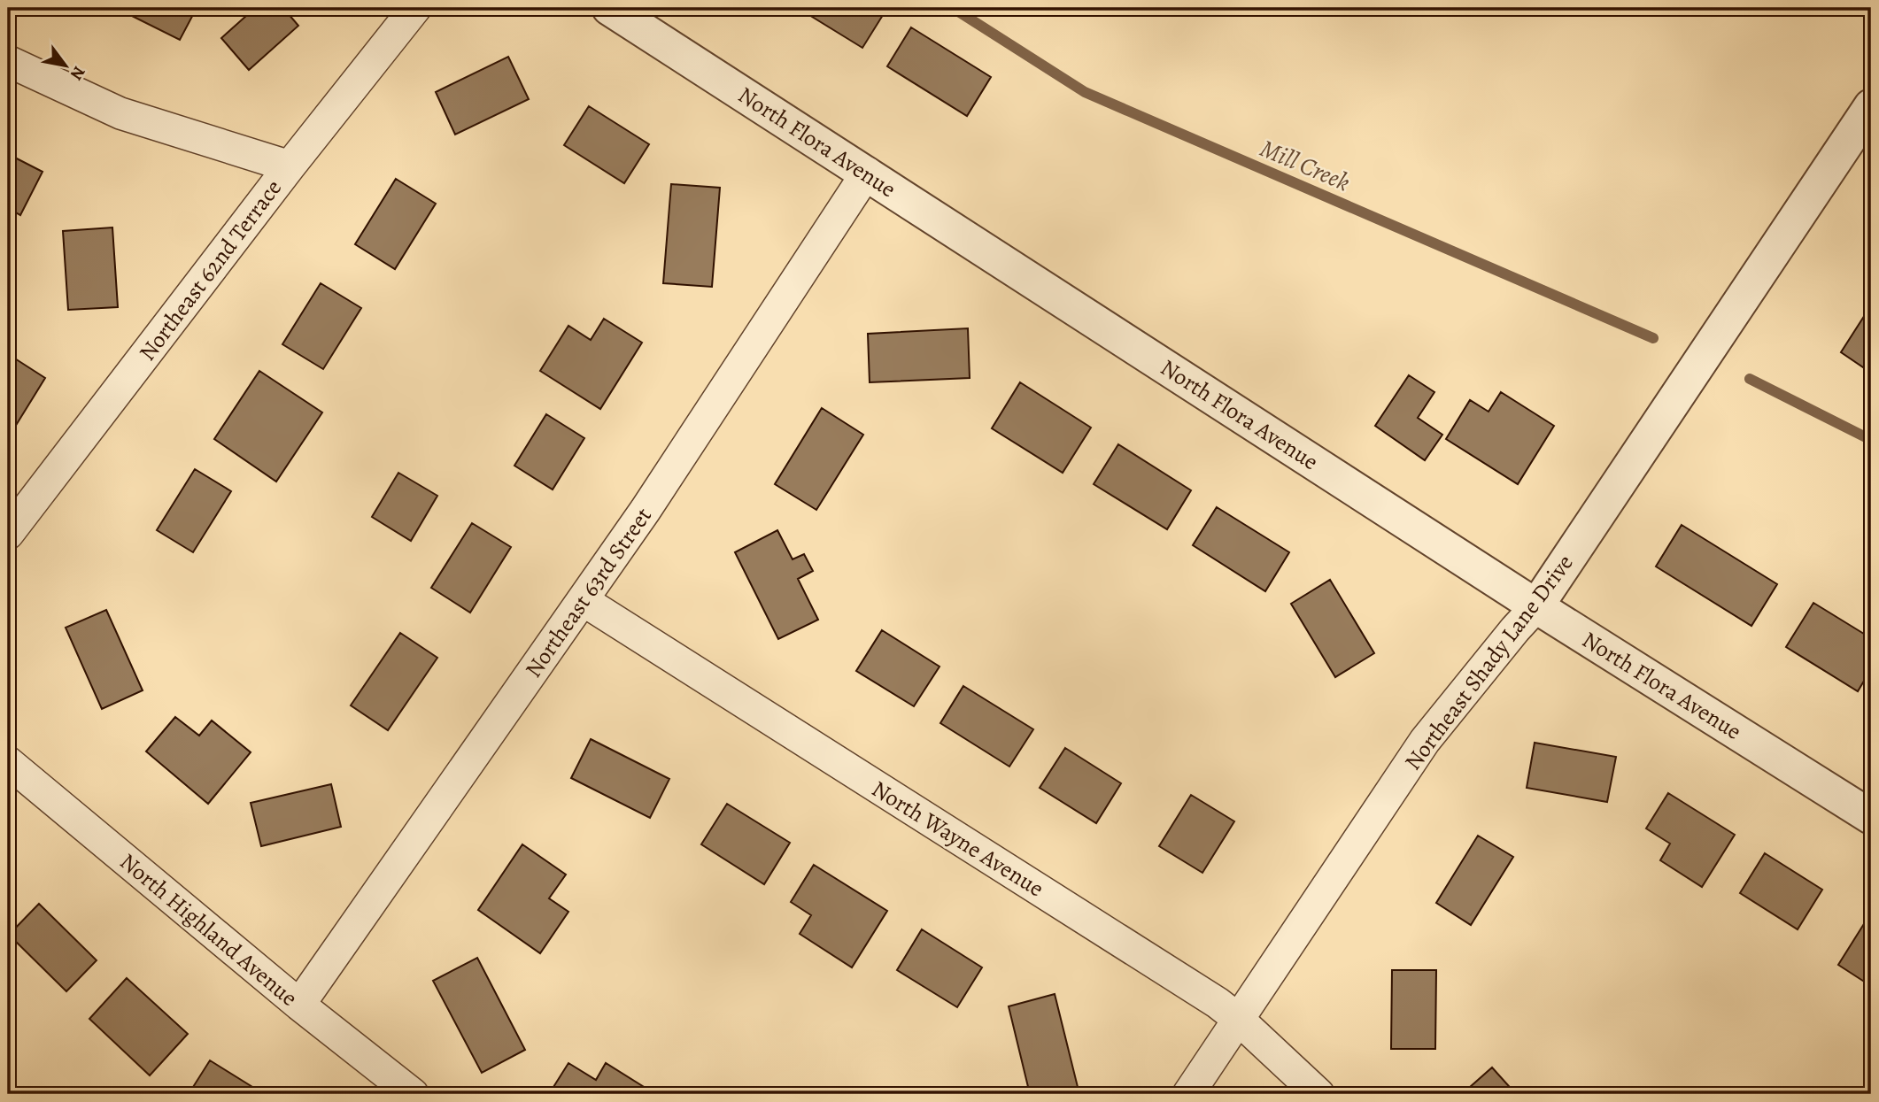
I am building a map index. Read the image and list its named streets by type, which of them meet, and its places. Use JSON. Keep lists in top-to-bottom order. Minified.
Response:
{"streets":{"street":["North Flora Avenue","Northeast 62nd Terrace","Northeast 63rd Street","Northeast Shady Lane Drive","North Wayne Avenue","North Highland Avenue"]},"crossings":[["North Flora Avenue","Northeast 63rd Street"],["North Flora Avenue","Northeast Shady Lane Drive"],["Northeast 63rd Street","North Wayne Avenue"],["Northeast 63rd Street","North Highland Avenue"],["Northeast Shady Lane Drive","North Wayne Avenue"]],"water":["Mill Creek"],"north":"bottom right"}
